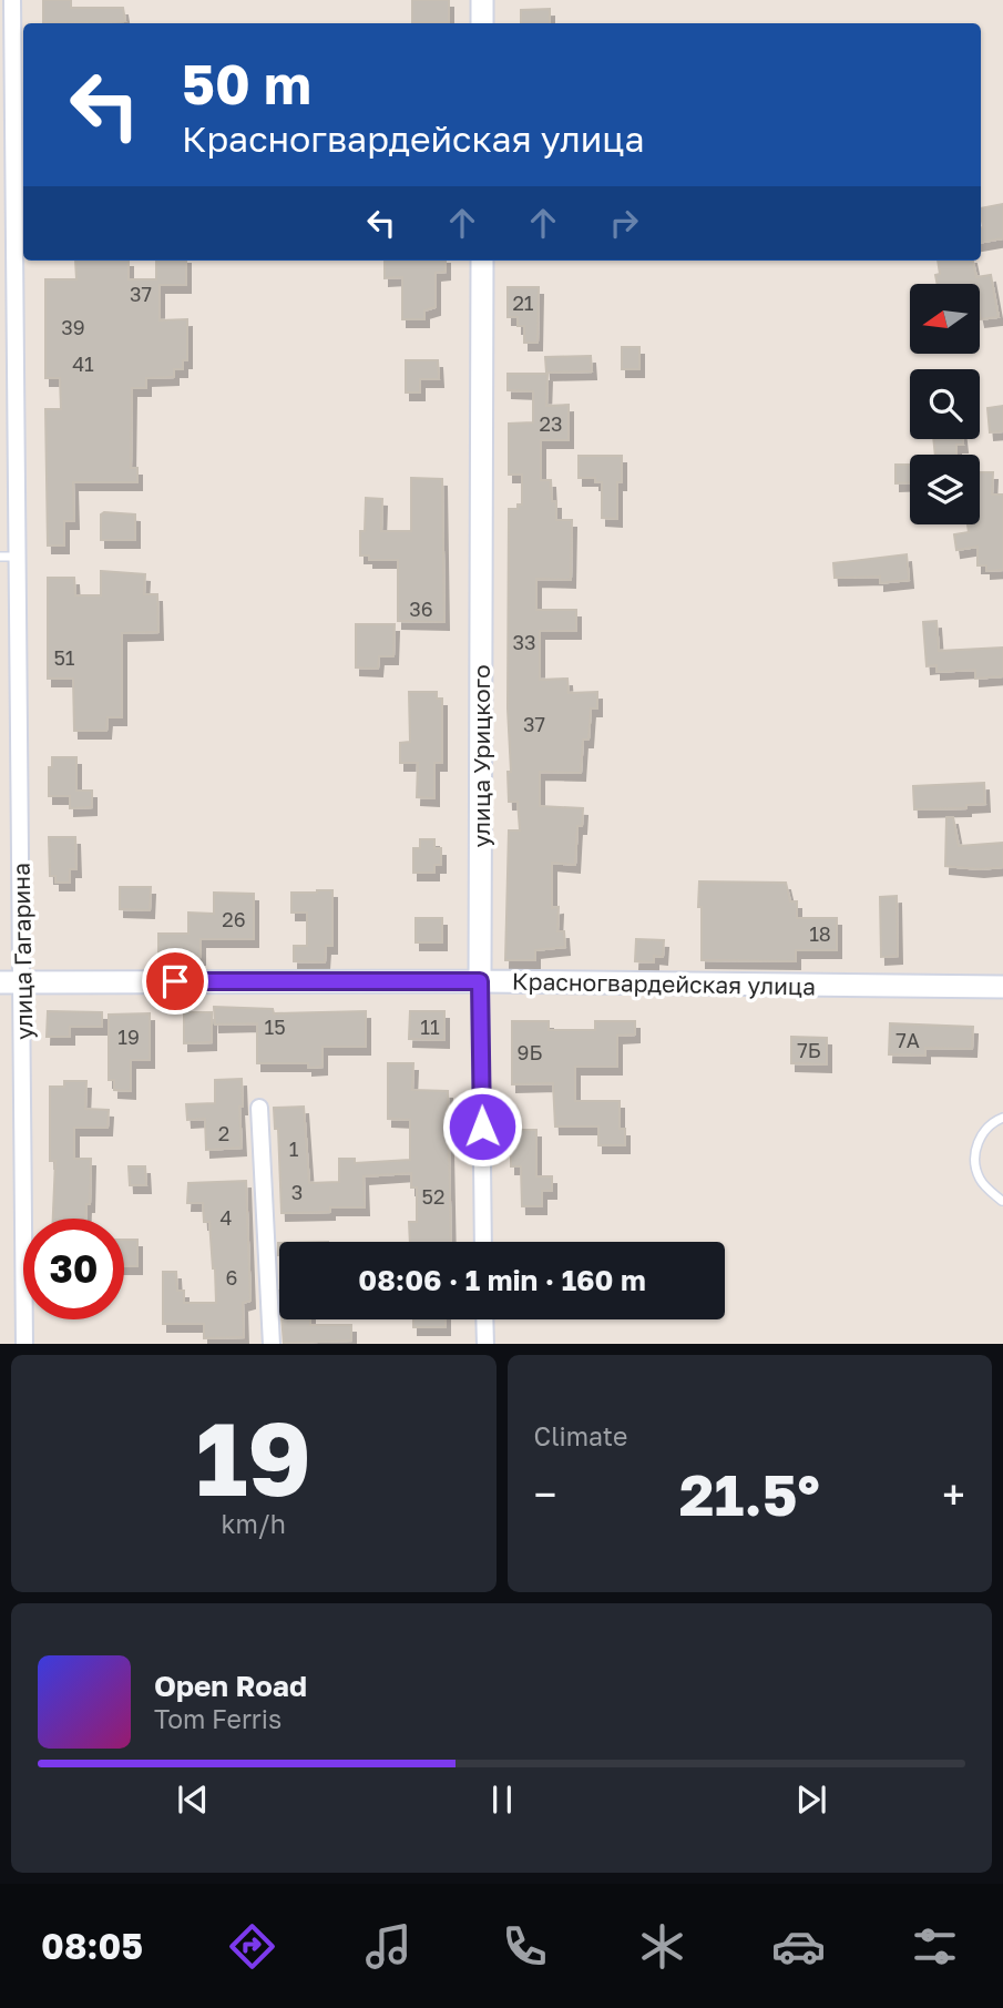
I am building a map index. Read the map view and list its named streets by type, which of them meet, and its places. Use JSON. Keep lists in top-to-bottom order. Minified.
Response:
{"streets":{"main road":["улица Урицкого","Красногвардейская улица"],"street":["улица Гагарина"]},"crossings":[["улица Урицкого","Красногвардейская улица"],["улица Гагарина","Красногвардейская улица"]],"house_numbers":["37","21","39","41","23","36","33","51","37","26","18","15","11","19","7А","7Б","9Б","2","1","3","52","4","6"],"north":"left","page":{"turn":["50 m","Красногвардейская улица"],"limit":"30","trip":"08:06 · 1 min · 160 m","tile":[["19","km/h"],"Climate"],"heat":["−","21.5°","+"],"song":["Open Road","Tom Ferris"],"tabs":"08:05"}}
